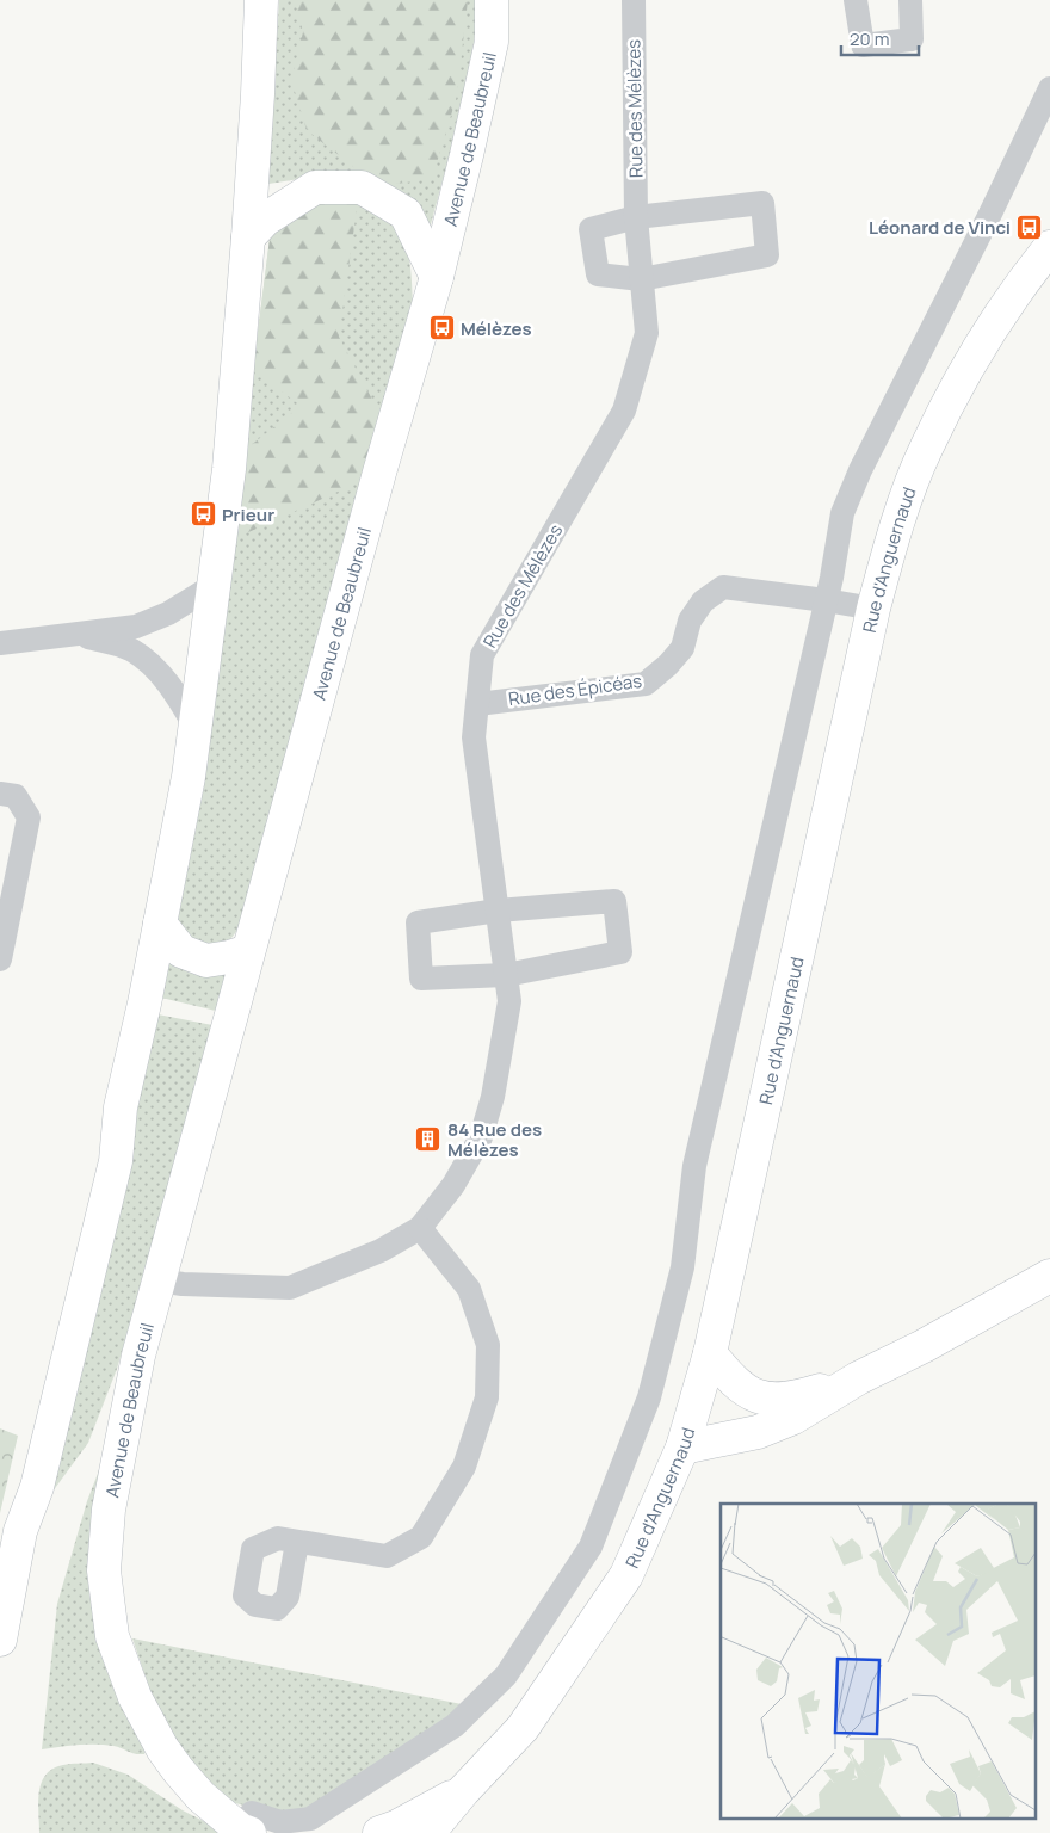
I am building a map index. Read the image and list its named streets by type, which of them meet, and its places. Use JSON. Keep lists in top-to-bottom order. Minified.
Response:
{"streets":{"main road":["Avenue de Beaubreuil","Rue d'Anguernaud"],"street":["Rue des Mélèzes","Rue des Épicéas"]},"crossings":[["Rue des Mélèzes","Avenue de Beaubreuil"],["Rue des Mélèzes","Rue des Épicéas"],["Rue d'Anguernaud","Rue des Épicéas"]],"places":{"bus stop":["Léonard de Vinci","Mélèzes","Prieur"],"building":["84 Rue des Mélèzes"]},"scale_bar":"20 m"}
